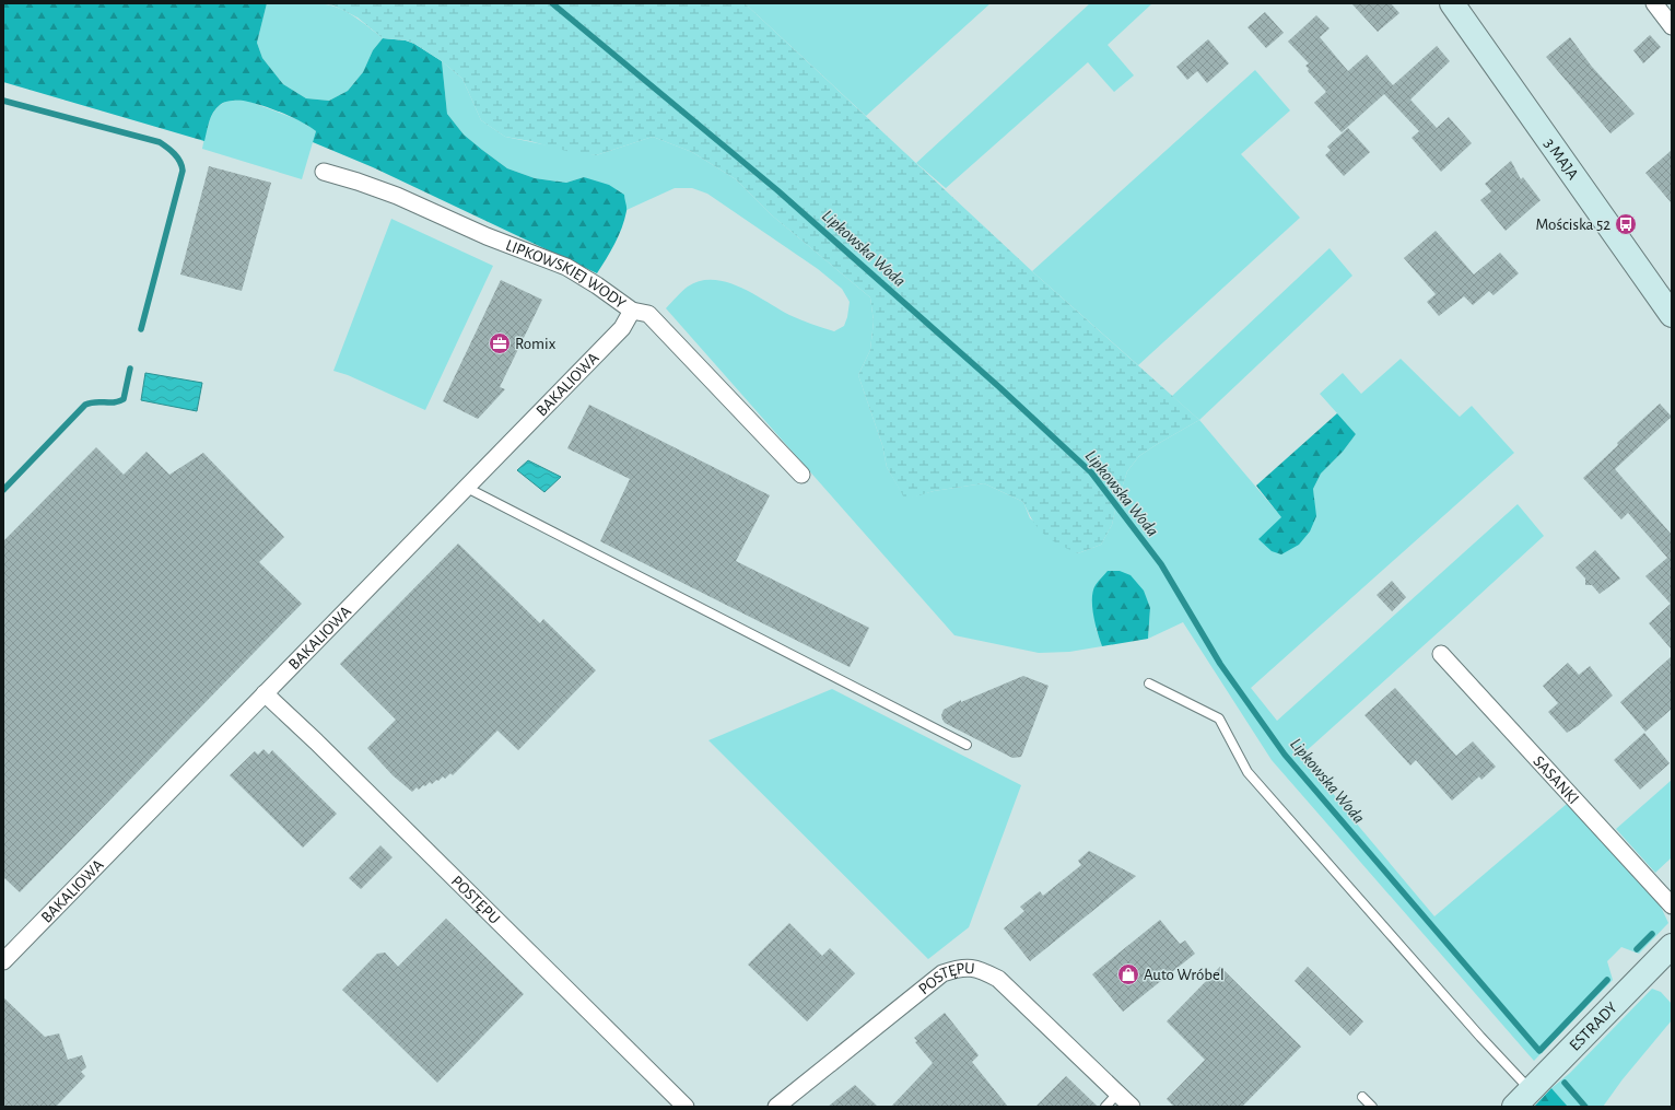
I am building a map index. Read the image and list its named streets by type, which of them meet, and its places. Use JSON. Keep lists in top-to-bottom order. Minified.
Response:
{"streets":{"main road":["3 MAJA","ESTRADY"],"street":["LIPKOWSKIEJ WODY","BAKALIOWA","SASANKI","POSTĘPU"]},"crossings":[["LIPKOWSKIEJ WODY","BAKALIOWA"],["BAKALIOWA","POSTĘPU"]],"water":["Lipkowska Woda"],"places":{"bus stop":["Mościska 52"],"office":["Romix"],"shop":["Auto Wróbel"]}}
